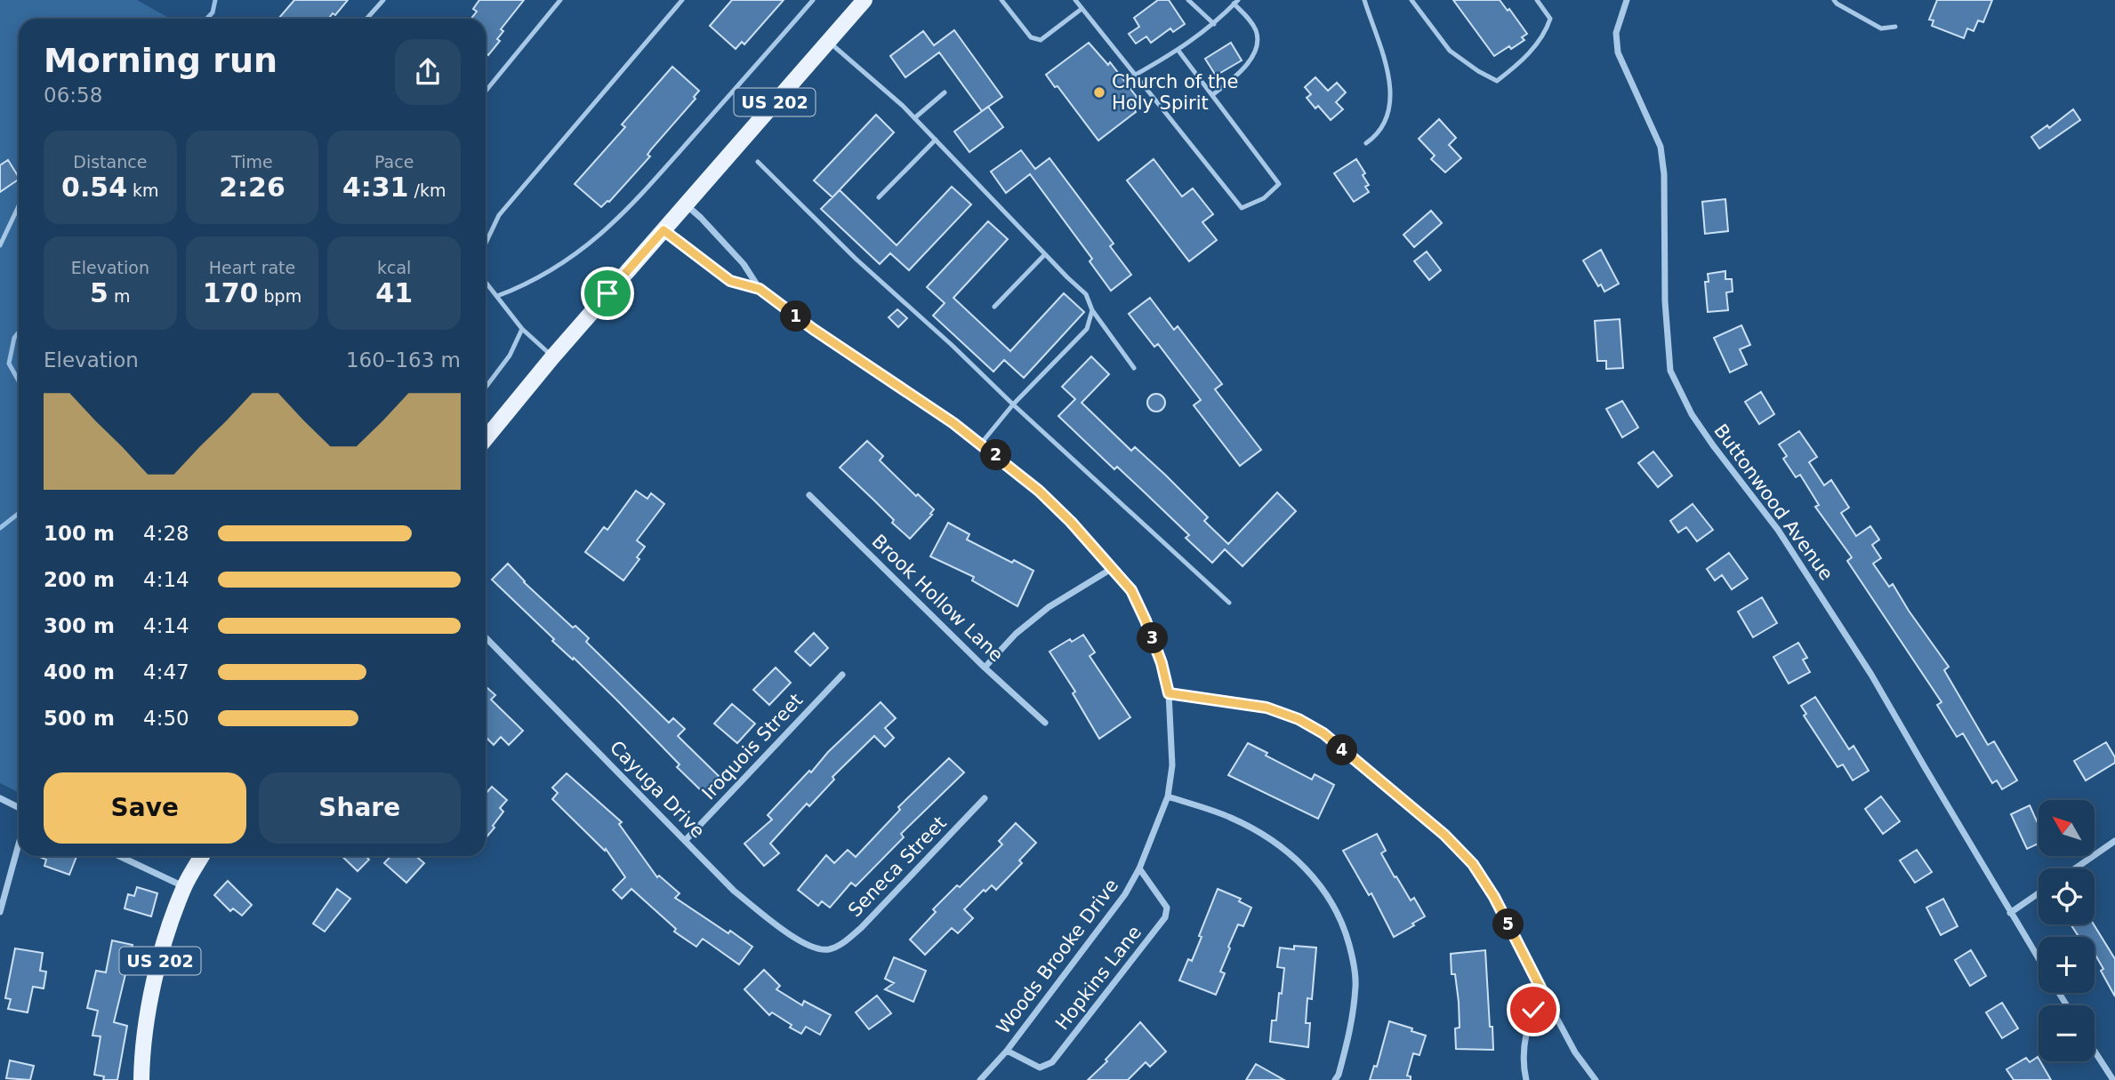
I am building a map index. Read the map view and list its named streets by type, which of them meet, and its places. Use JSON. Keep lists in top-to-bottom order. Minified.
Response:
{"streets":{"main road":["US 202"],"street":["Buttonwood Avenue","Brook Hollow Lane","Iroquois Street","Cayuga Drive","Seneca Street","Woods Brooke Drive","Hopkins Lane"]},"crossings":[["US 202","Woods Brooke Drive"],["Iroquois Street","Cayuga Drive"],["Cayuga Drive","Seneca Street"],["Woods Brooke Drive","Hopkins Lane"]],"places":["Church of the Holy Spirit"],"north":"top left","page":{"heading":["Morning run","06:58"],"stats":[["Distance","0.54 km"],["Time","2:26"],["Pace","4:31 /km"],["Elevation","5 m"],["Heart rate","170 bpm"],["kcal","41"]],"pins":["1","2","3","4","5"],"chart":["Elevation","160–163 m"],"list":[{"name":"100 m","note":"4:28"},{"name":"200 m","note":"4:14"},{"name":"300 m","note":"4:14"},{"name":"400 m","note":"4:47"},{"name":"500 m","note":"4:50"}],"buttons":["Save","Share"],"map_buttons":["+","−"]}}
